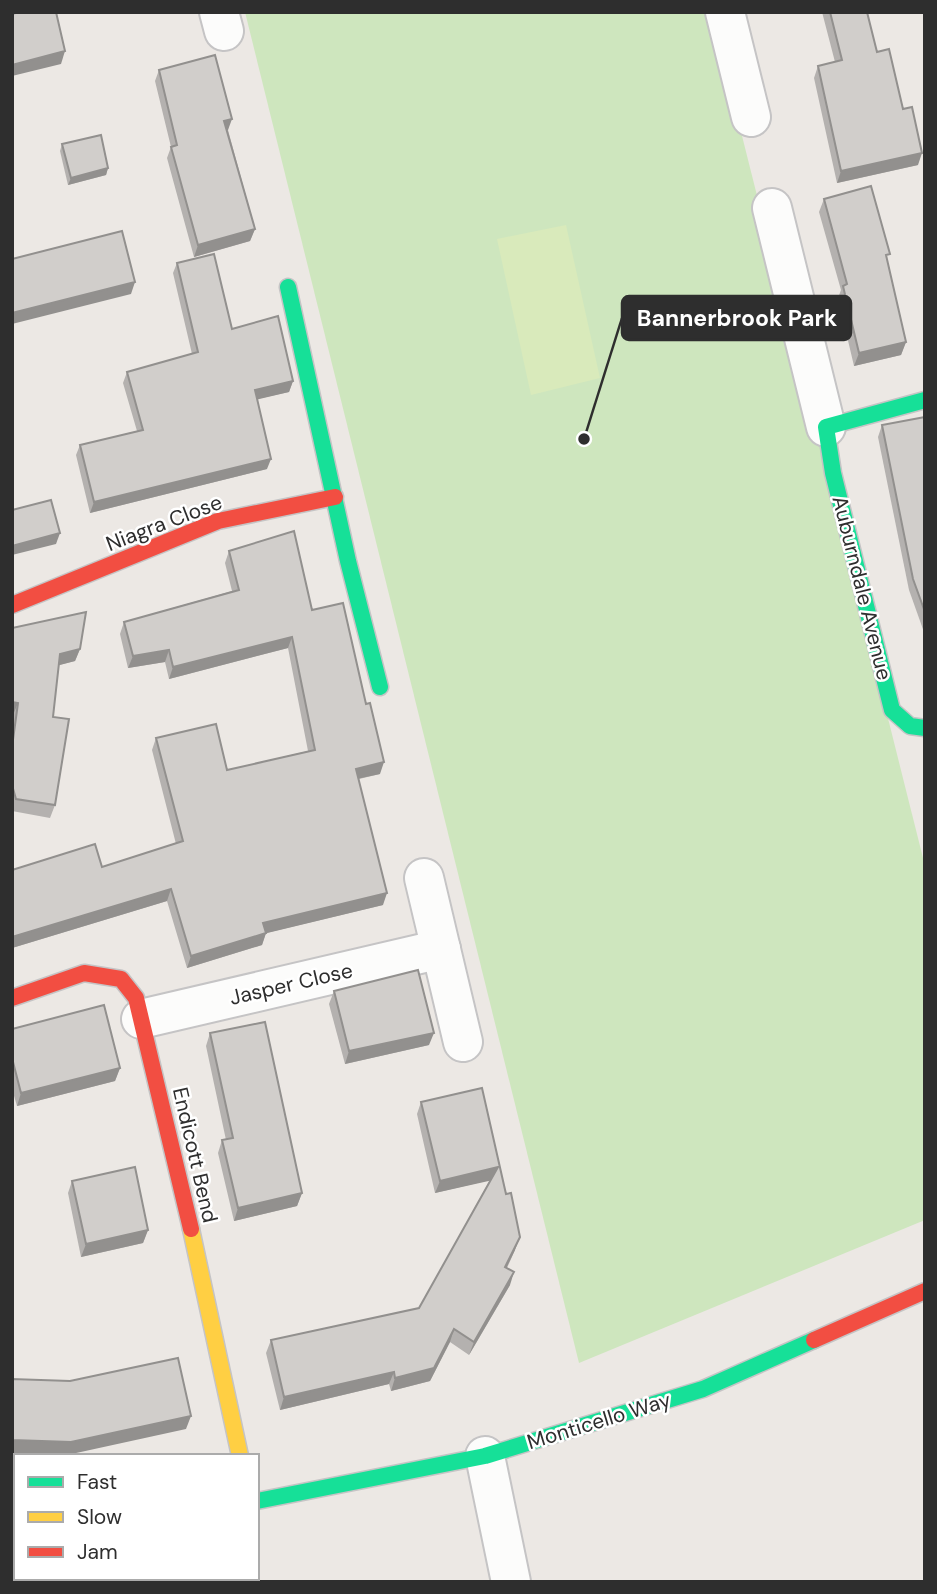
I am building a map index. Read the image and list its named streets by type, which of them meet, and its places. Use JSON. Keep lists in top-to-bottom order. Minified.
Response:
{"streets":{"street":["Niagra Close","Auburndale Avenue","Jasper Close","Endicott Bend","Monticello Way"]},"crossings":[["Jasper Close","Endicott Bend"]],"places":["Bannerbrook Park"],"legend":["Fast","Slow","Jam"]}
